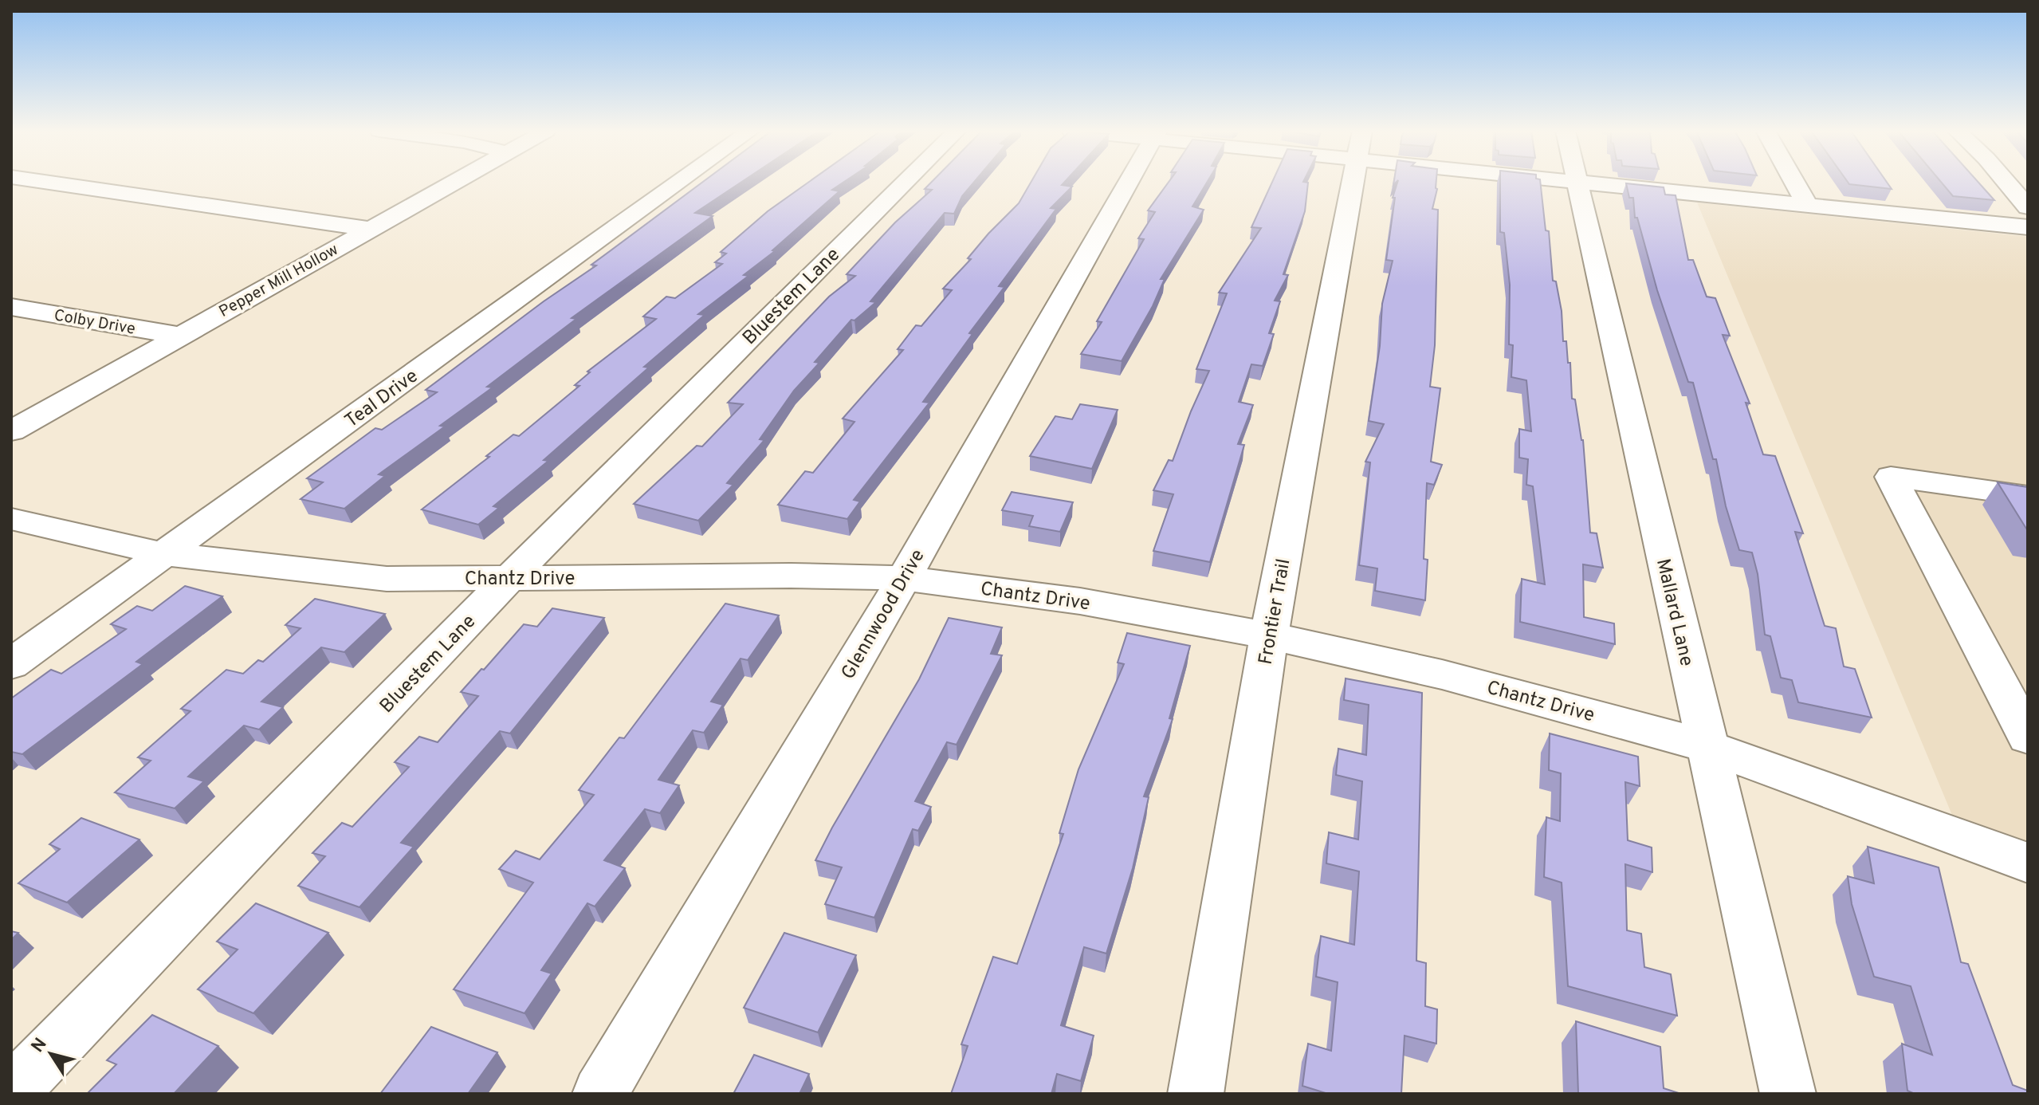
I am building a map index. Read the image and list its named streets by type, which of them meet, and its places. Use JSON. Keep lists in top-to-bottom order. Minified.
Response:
{"streets":{"street":["Pepper Mill Hollow","Bluestem Lane","Colby Drive","Teal Drive","Chantz Drive","Frontier Trail","Mallard Lane","Glennwood Drive"]},"crossings":[["Pepper Mill Hollow","Colby Drive"],["Bluestem Lane","Chantz Drive"],["Teal Drive","Chantz Drive"],["Chantz Drive","Frontier Trail"],["Chantz Drive","Mallard Lane"],["Chantz Drive","Glennwood Drive"]],"north":"top left"}
